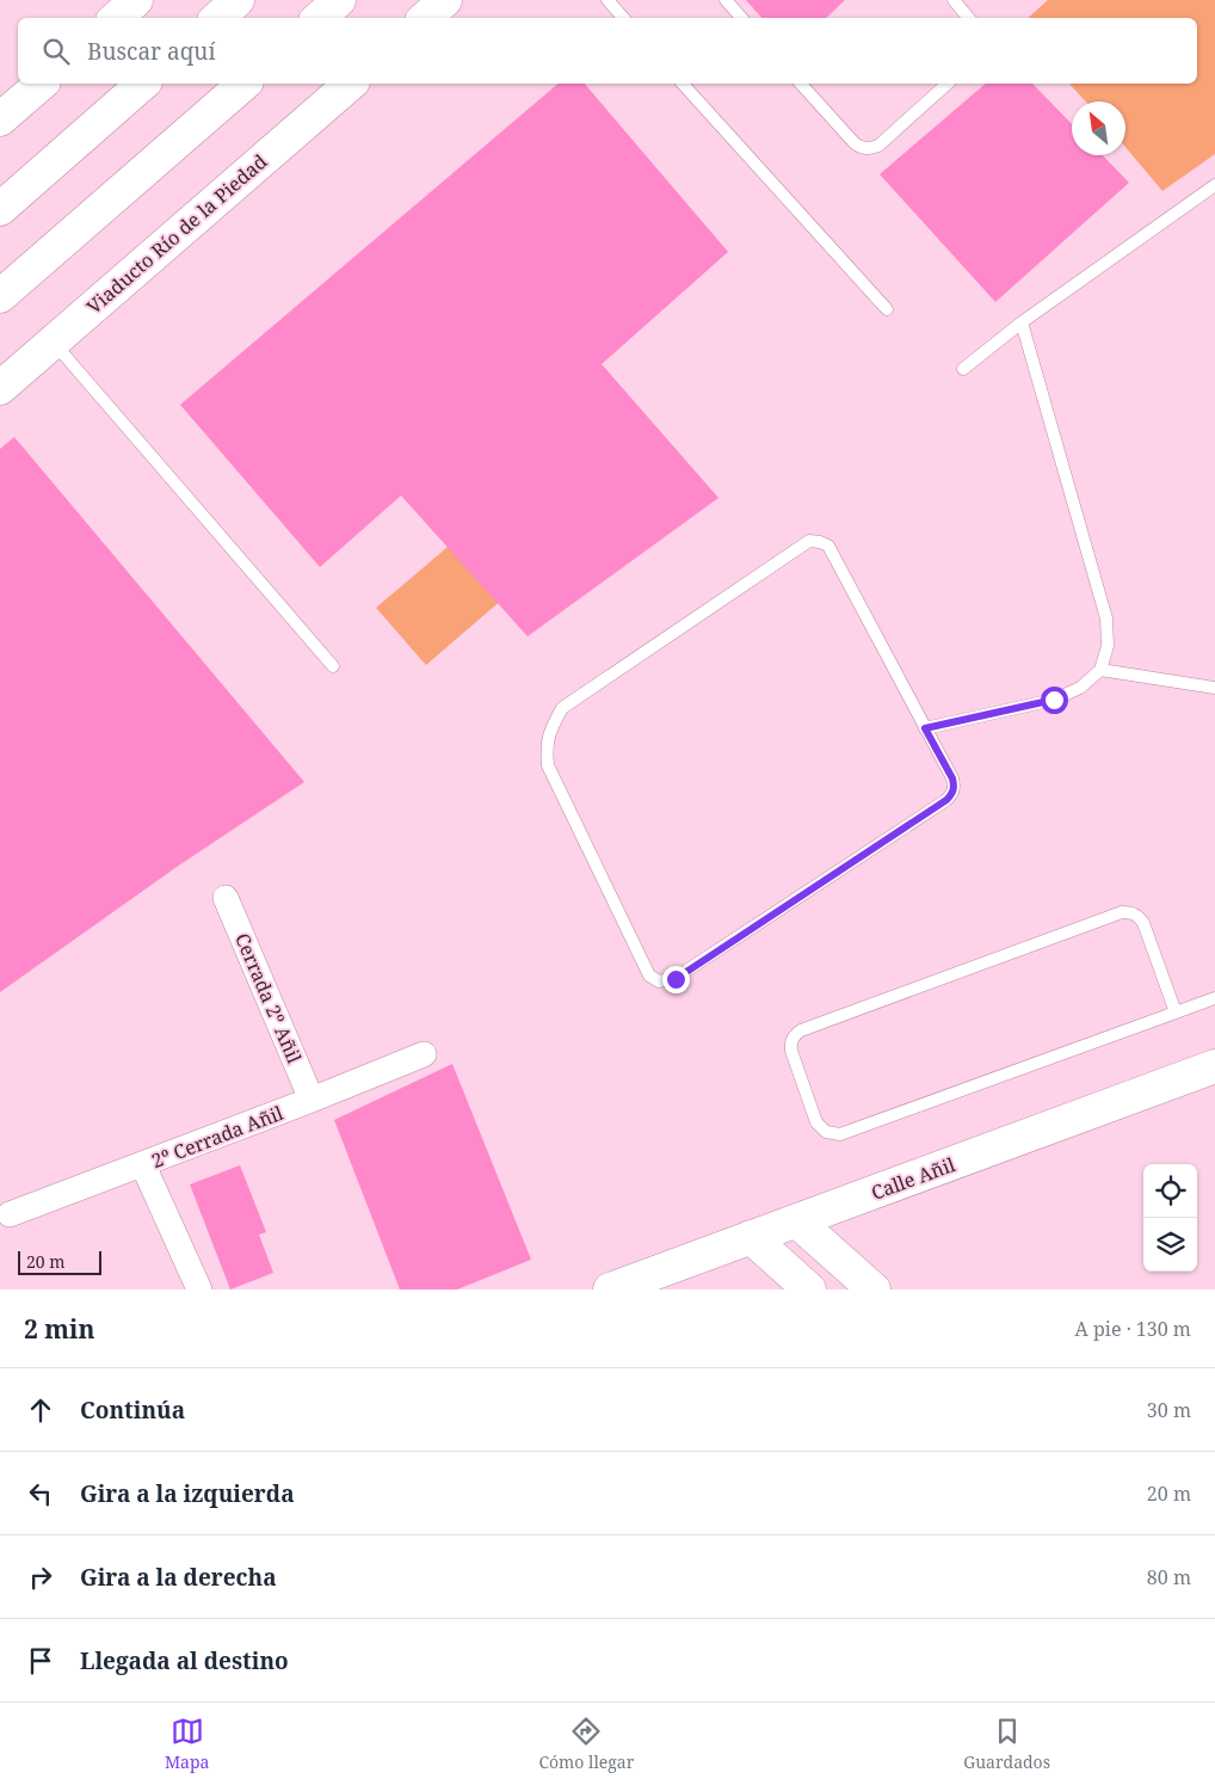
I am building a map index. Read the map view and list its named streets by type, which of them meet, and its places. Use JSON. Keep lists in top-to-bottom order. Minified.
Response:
{"streets":{"main road":["Viaducto Río de la Piedad","Calle Añil"],"street":["Cerrada 2º Añil","2º Cerrada Añil"]},"crossings":[["Cerrada 2º Añil","2º Cerrada Añil"]],"scale_bar":"20 m","north":"top left","page":{"search":"Buscar aquí","scale":"20 m","heading":["2 min","A pie · 130 m"],"list":[["Continúa","30 m"],["Gira a la izquierda","20 m"],["Gira a la derecha","80 m"],"Llegada al destino"],"nav":["Mapa","Cómo llegar","Guardados"]}}
